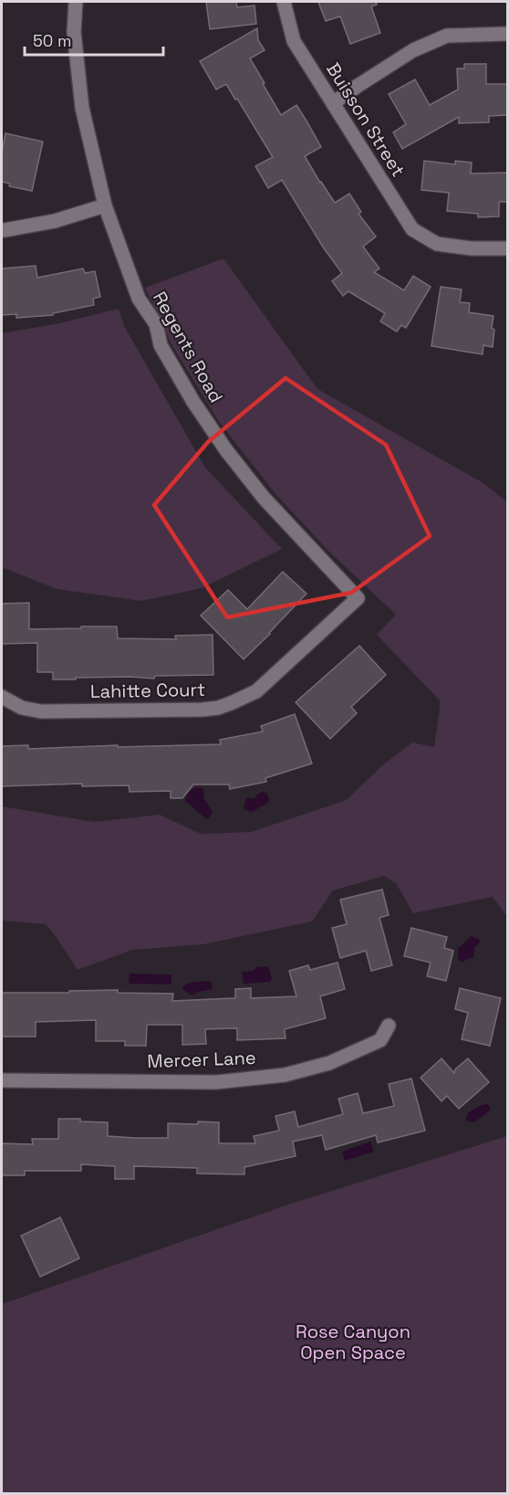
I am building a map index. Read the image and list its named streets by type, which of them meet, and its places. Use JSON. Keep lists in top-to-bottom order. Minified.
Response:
{"streets":{"street":["Buisson Street","Regents Road","Lahitte Court","Mercer Lane"]},"crossings":[["Regents Road","Lahitte Court"]],"parks":["Rose Canyon Open Space"],"scale_bar":"50 m"}
